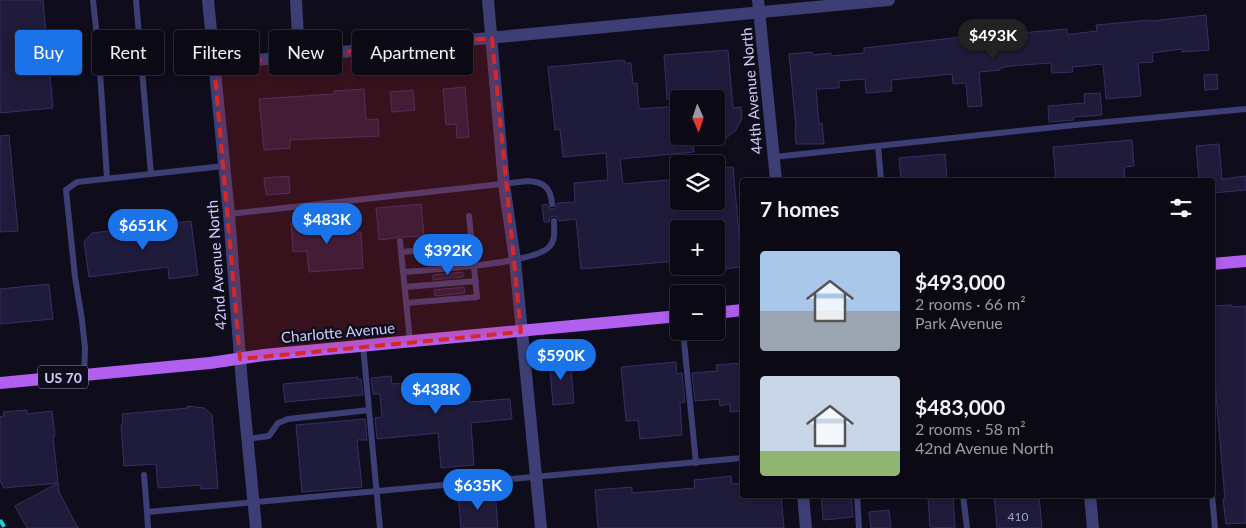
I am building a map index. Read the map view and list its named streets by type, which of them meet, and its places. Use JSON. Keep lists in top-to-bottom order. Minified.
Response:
{"streets":{"main road":["Charlotte Avenue","US 70"],"street":["44th Avenue North","42nd Avenue North"]},"crossings":[["42nd Avenue North","Charlotte Avenue"]],"house_numbers":["410"],"north":"bottom","page":{"price":["$493K","$483K","$651K","$392K","$590K","$438K","$635K"],"chip":["Buy","Rent","Filters","New","Apartment"],"map_buttons":["+","−"],"heading":"7 homes","list":[{"name":"$493,000","note":"2 rooms · 66 m² · Park Avenue"},{"name":"$483,000","note":"2 rooms · 58 m² · 42nd Avenue North"}]}}
